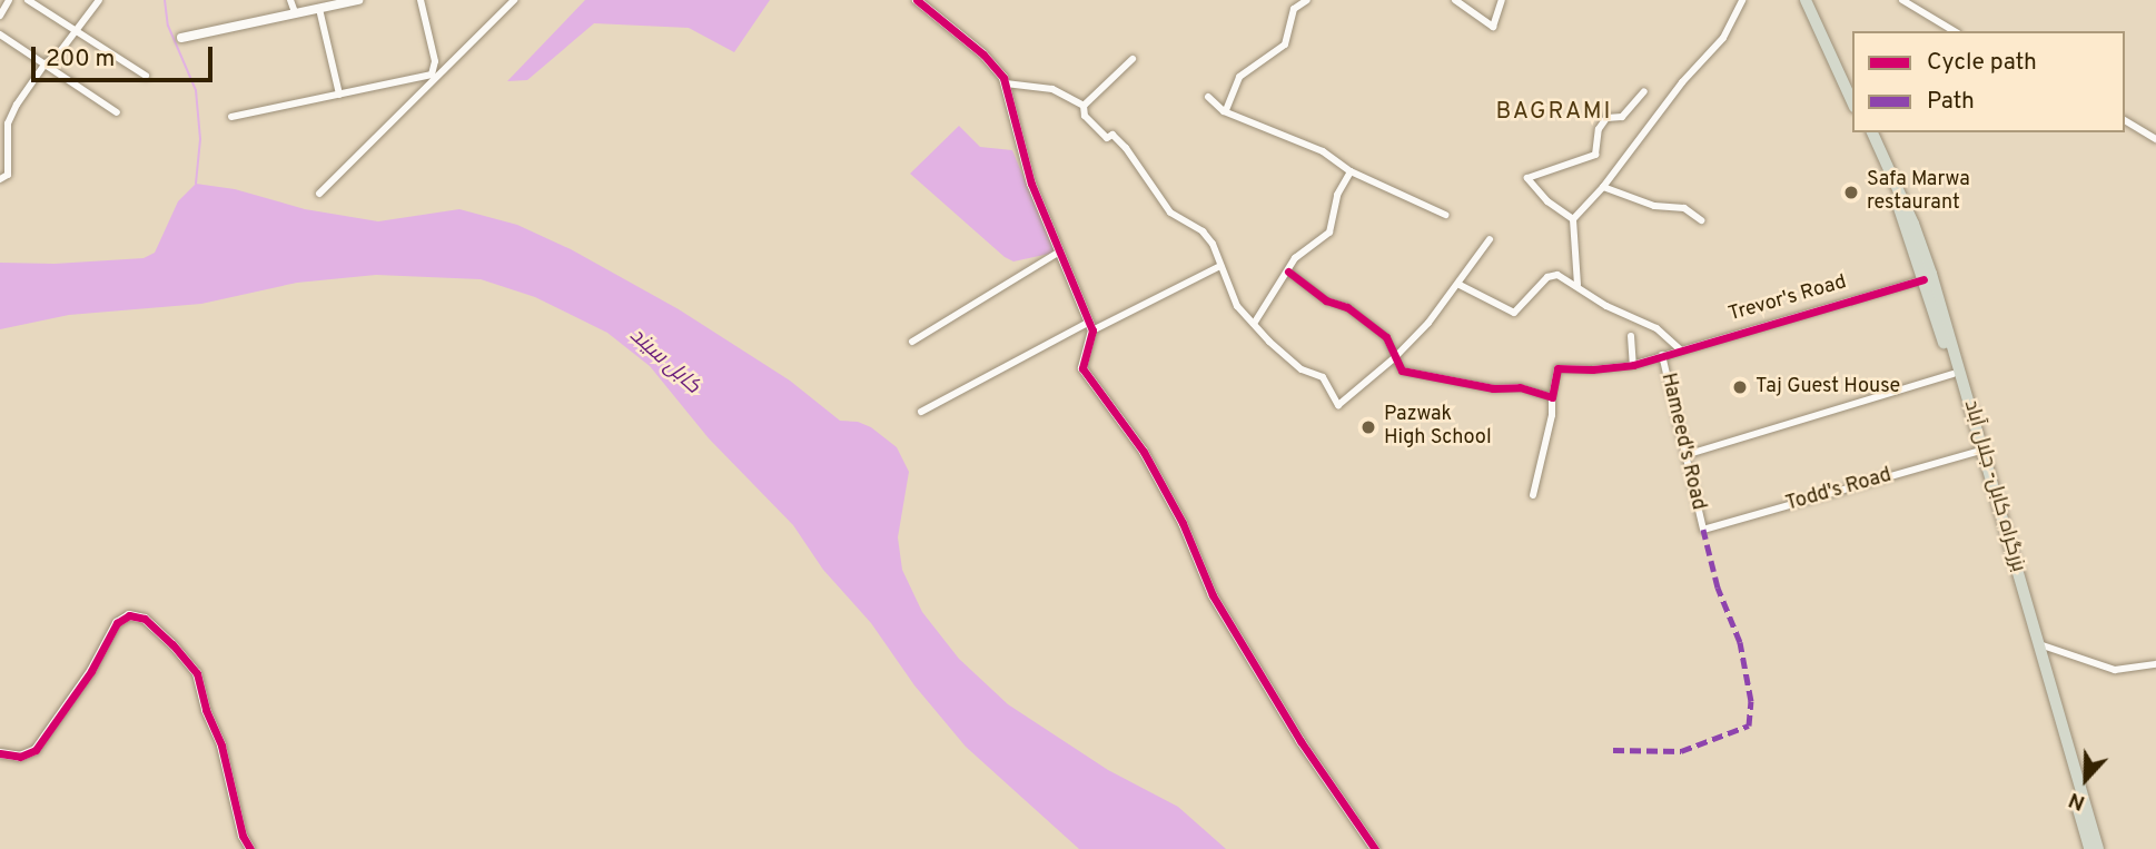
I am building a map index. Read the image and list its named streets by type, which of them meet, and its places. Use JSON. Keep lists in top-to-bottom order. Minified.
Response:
{"streets":{"highway":["بزرگراه کابل- جلال آباد"],"street":["Trevor's Road","Hameed's Road","Todd's Road"]},"crossings":[["Trevor's Road","Hameed's Road"],["Trevor's Road","بزرگراه کابل- جلال آباد"],["Hameed's Road","Todd's Road"],["بزرگراه کابل- جلال آباد","Todd's Road"]],"districts":["BAGRAMI"],"water":["کابل سيند"],"places":["Safa Marwa restaurant","Taj Guest House","Pazwak High School"],"legend":["Cycle path","Path"],"scale_bar":"200 m","north":"bottom"}
